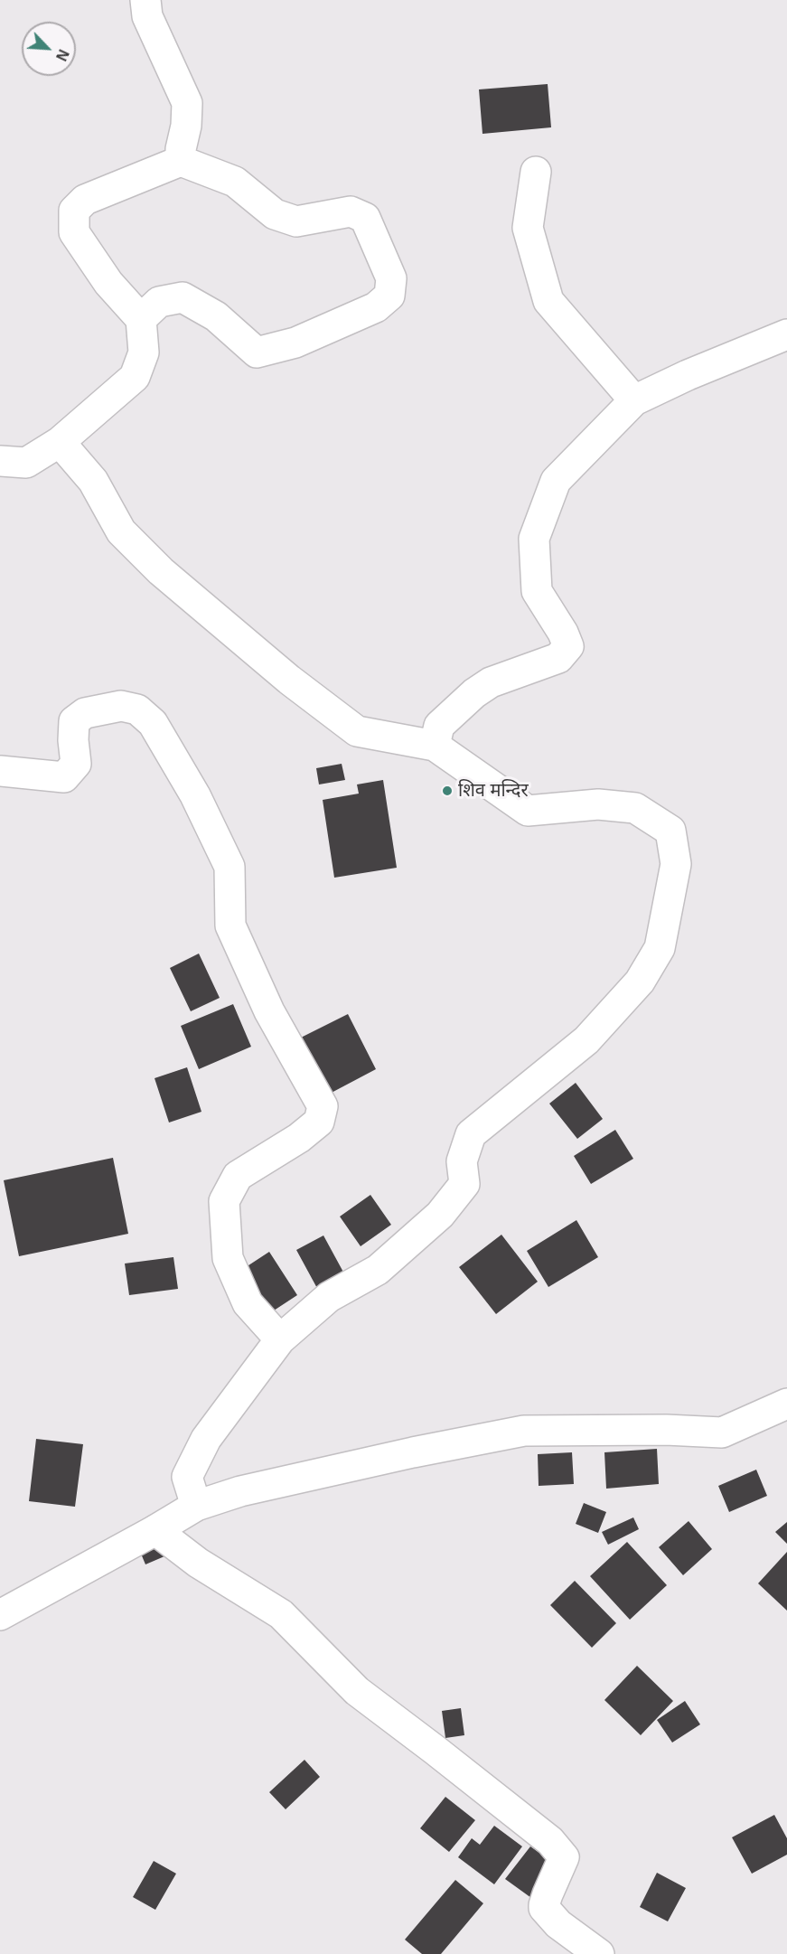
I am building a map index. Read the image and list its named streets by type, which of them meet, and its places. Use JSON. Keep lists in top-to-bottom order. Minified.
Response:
{"places":["शिव मन्दिर"],"north":"bottom right"}
